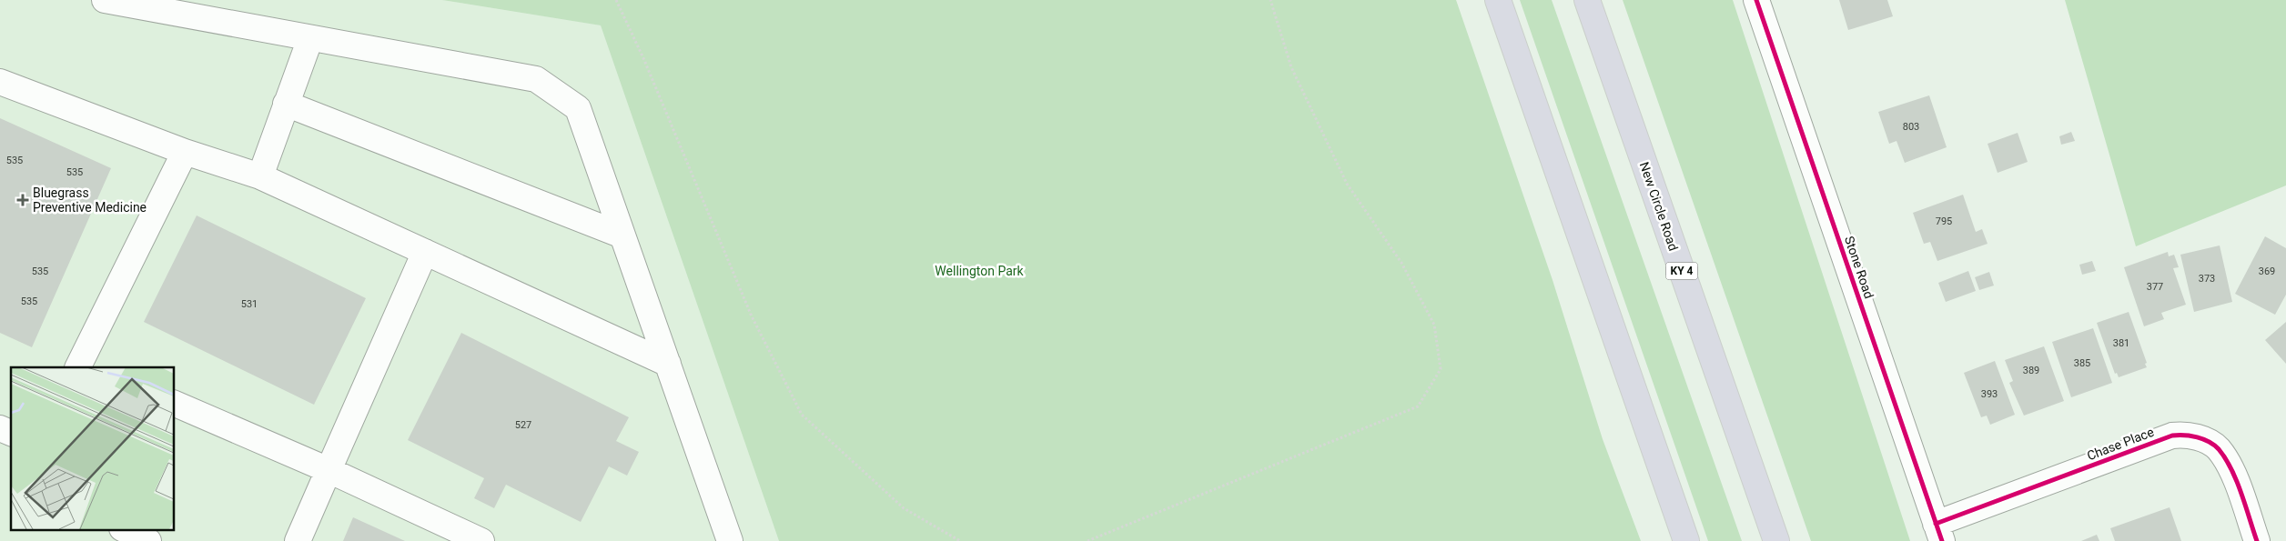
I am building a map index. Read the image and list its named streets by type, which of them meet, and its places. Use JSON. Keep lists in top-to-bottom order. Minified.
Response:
{"streets":{"highway":["New Circle Road","KY 4"],"street":["Stone Road","Chase Place"]},"crossings":[["Stone Road","Chase Place"]],"parks":["Wellington Park"],"places":{"health":["Bluegrass Preventive Medicine"]},"house_numbers":["803","535","535","795","535","369","373","377","535","531","381","385","389","393","527"]}
